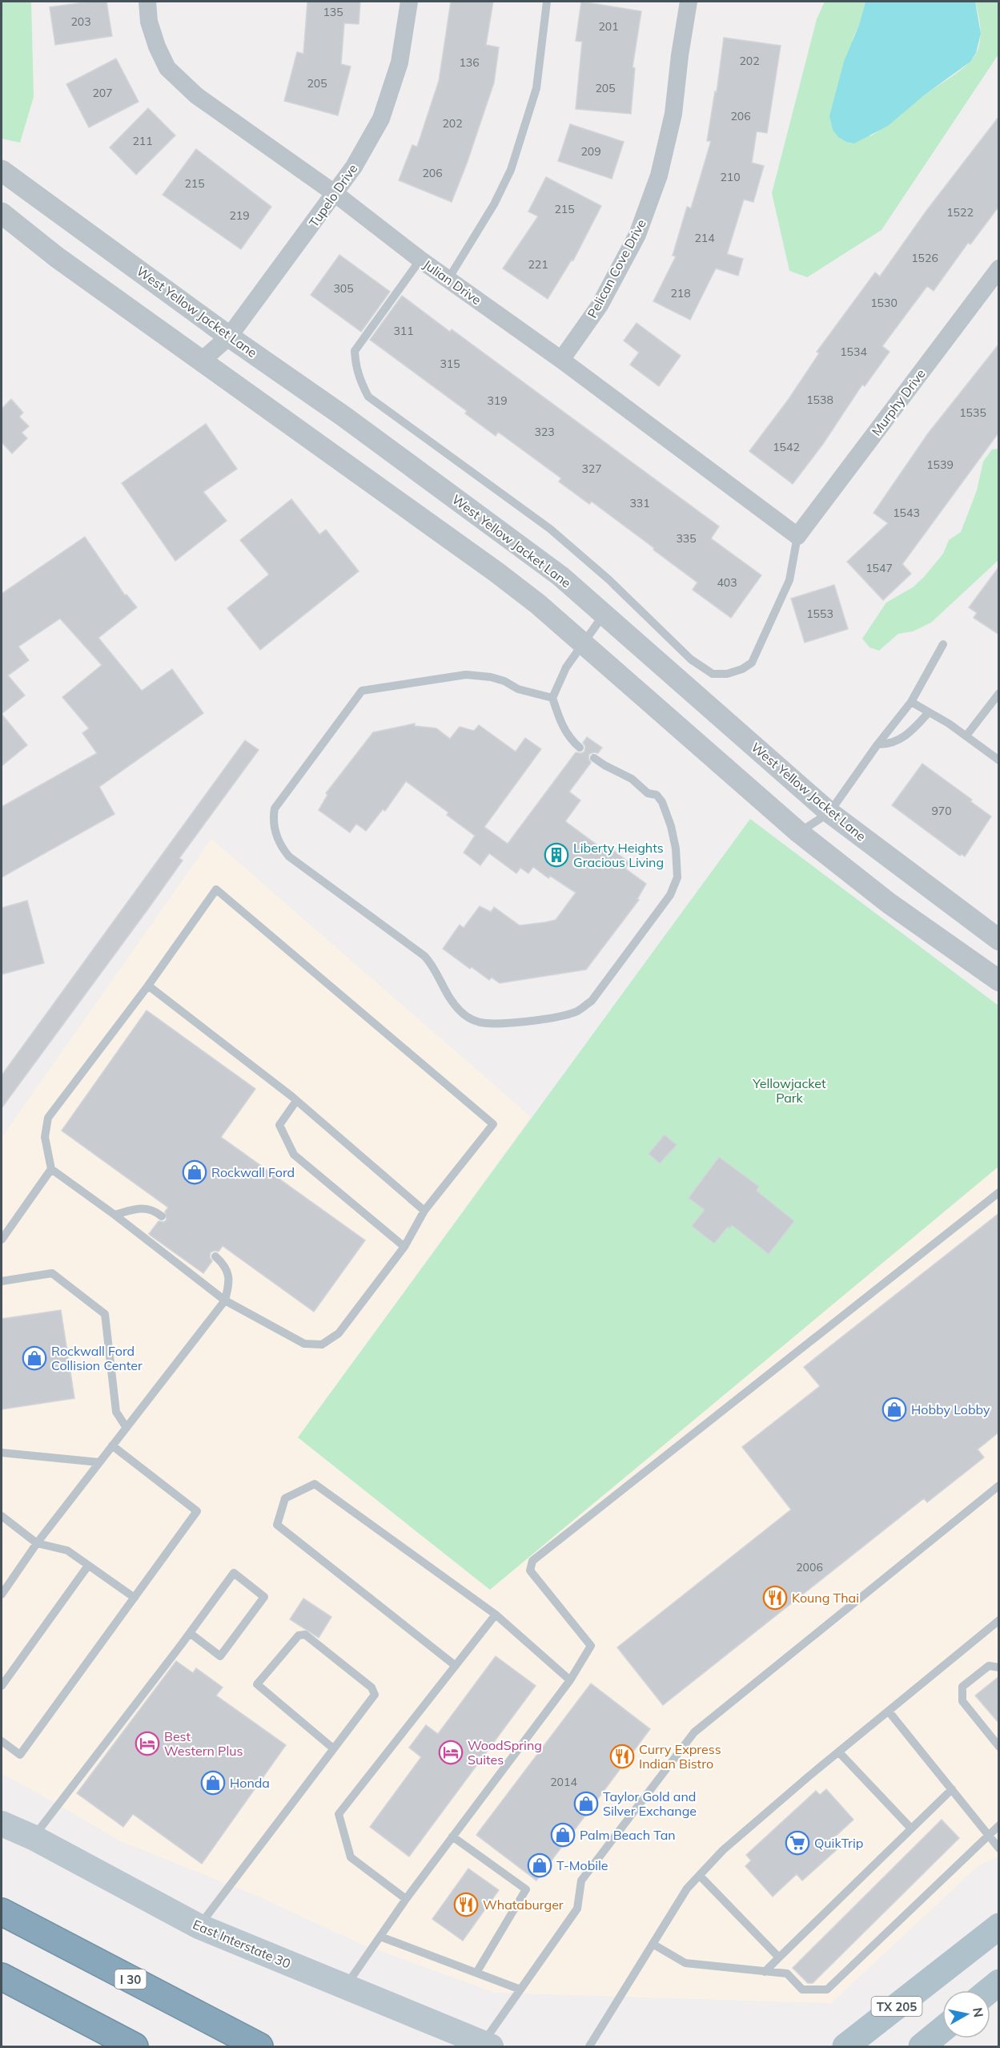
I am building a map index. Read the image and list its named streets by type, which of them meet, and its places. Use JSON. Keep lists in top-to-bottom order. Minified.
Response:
{"streets":{"highway":["I 30"],"main road":["East Interstate 30","TX 205"],"street":["Tupelo Drive","Pelican Cove Drive","Julian Drive","West Yellow Jacket Lane","Murphy Drive"]},"crossings":[["Tupelo Drive","Julian Drive"],["Tupelo Drive","West Yellow Jacket Lane"],["Pelican Cove Drive","Julian Drive"],["Julian Drive","Murphy Drive"]],"parks":["Yellowjacket Park"],"places":{"building":["Liberty Heights Gracious Living"],"shop":["Rockwall Ford","Rockwall Ford Collision Center","Hobby Lobby","Honda","Taylor Gold and Silver Exchange","Palm Beach Tan","T-Mobile"],"restaurant":["Koung Thai","Curry Express Indian Bistro","Whataburger"],"hotel":["Best Western Plus","WoodSpring Suites"],"supermarket":["QuikTrip"]},"house_numbers":["135","203","201","202","136","205","205","207","206","202","211","209","206","210","215","215","1522","219","214","1526","221","305","218","1530","311","1534","315","1538","319","1535","323","1542","1539","327","331","1543","335","1547","403","1553","970","2006","2014"],"north":"right"}
